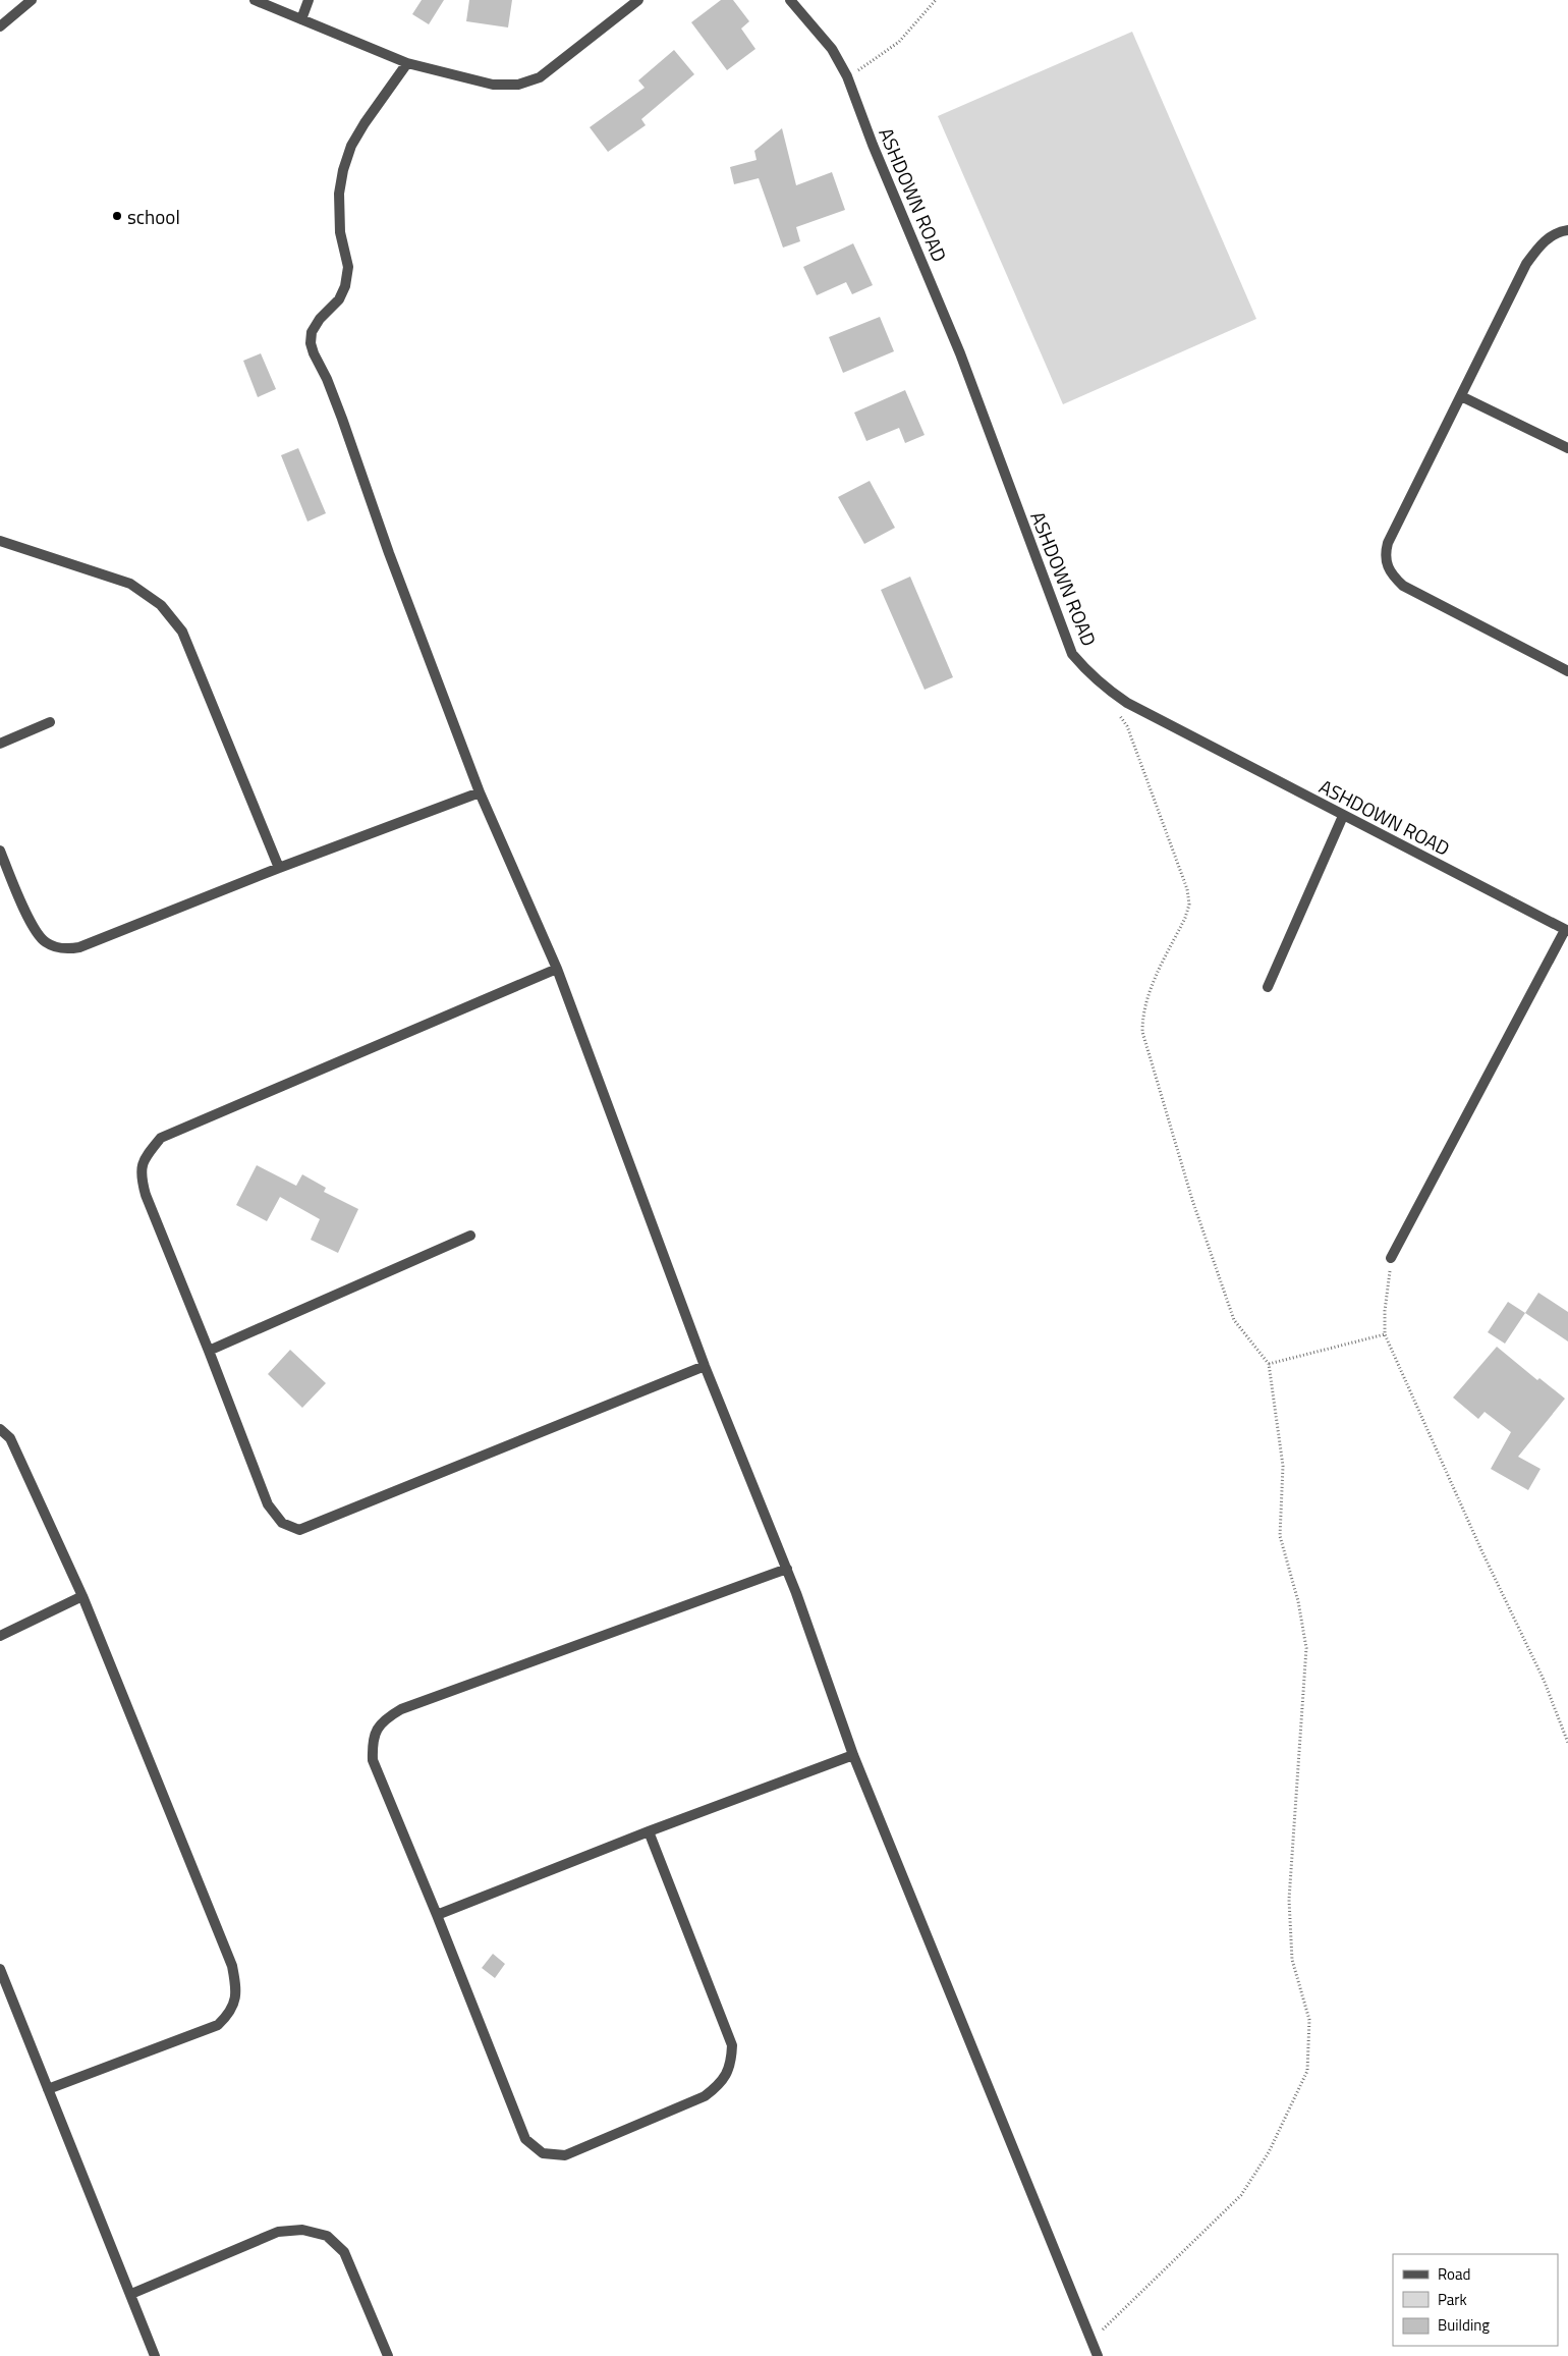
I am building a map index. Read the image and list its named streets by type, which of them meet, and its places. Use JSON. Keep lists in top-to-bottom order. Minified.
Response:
{"streets":{"street":["ASHDOWN ROAD"]},"places":["school"],"legend":["Road","Park","Building"]}
